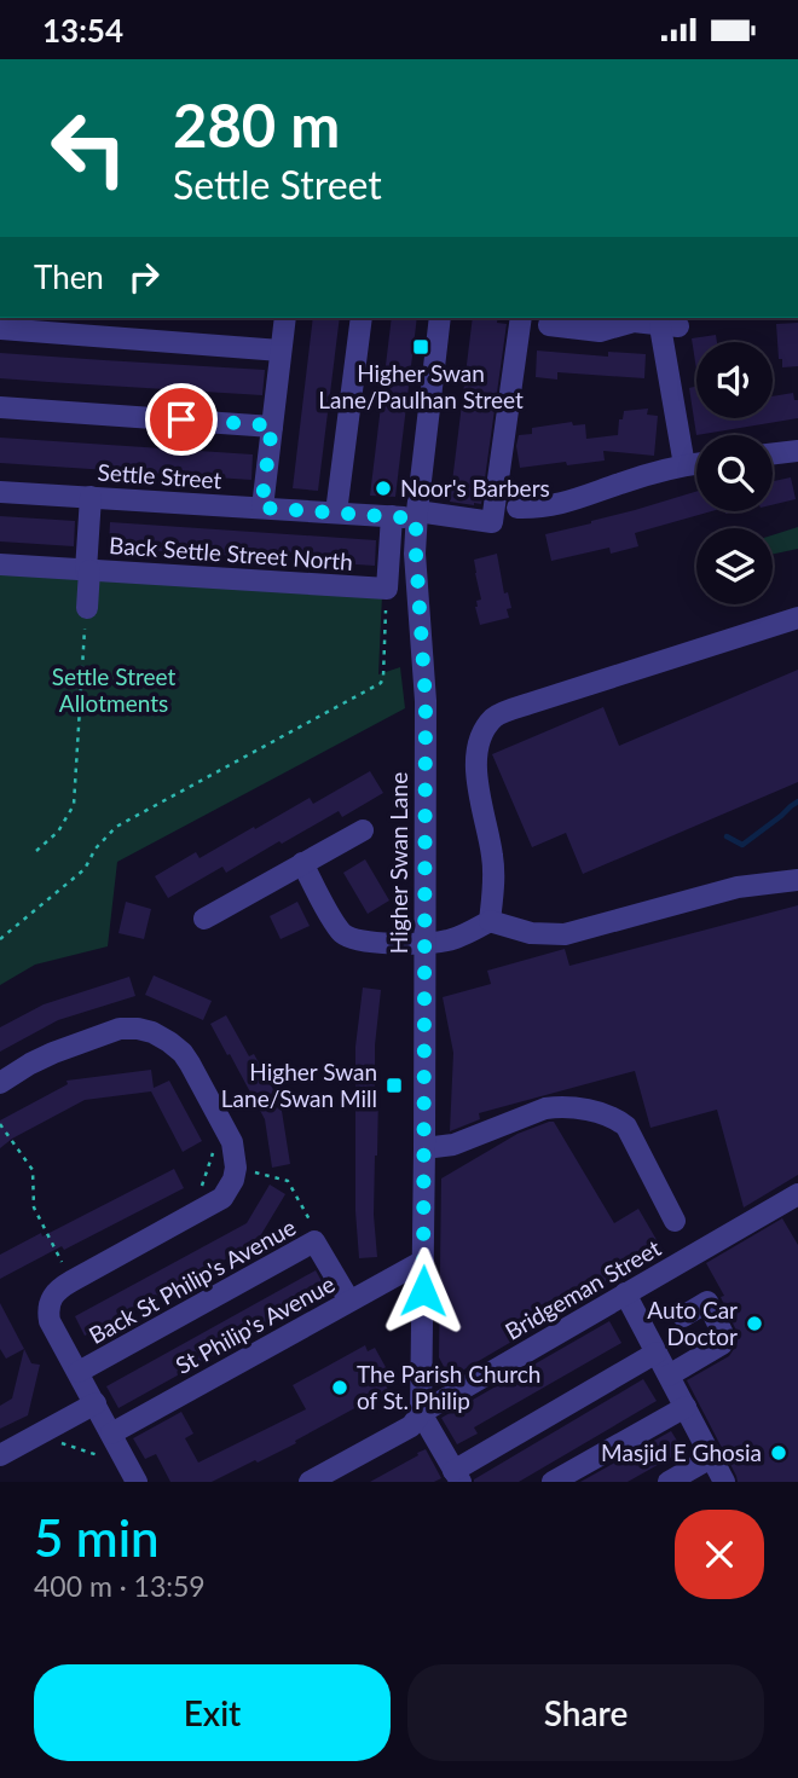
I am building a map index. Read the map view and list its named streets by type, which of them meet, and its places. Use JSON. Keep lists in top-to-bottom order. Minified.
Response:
{"streets":{"street":["Settle Street","Back Settle Street North","Higher Swan Lane","Back St Philip's Avenue","Bridgeman Street","St Philip's Avenue"]},"crossings":[["Settle Street","Higher Swan Lane"],["Higher Swan Lane","Bridgeman Street"],["Higher Swan Lane","St Philip's Avenue"],["Back St Philip's Avenue","St Philip's Avenue"]],"parks":["Settle Street Allotments"],"places":{"transit":["Higher Swan Lane/Paulhan Street","Higher Swan Lane/Swan Mill"],"other":["Noor's Barbers","Auto Car Doctor","The Parish Church of St. Philip","Masjid E Ghosia"]},"page":{"status":"13:54","turn":["280 m","Settle Street"],"then":"Then","heading":["5 min","400 m · 13:59"],"buttons":["Exit","Share"]}}
